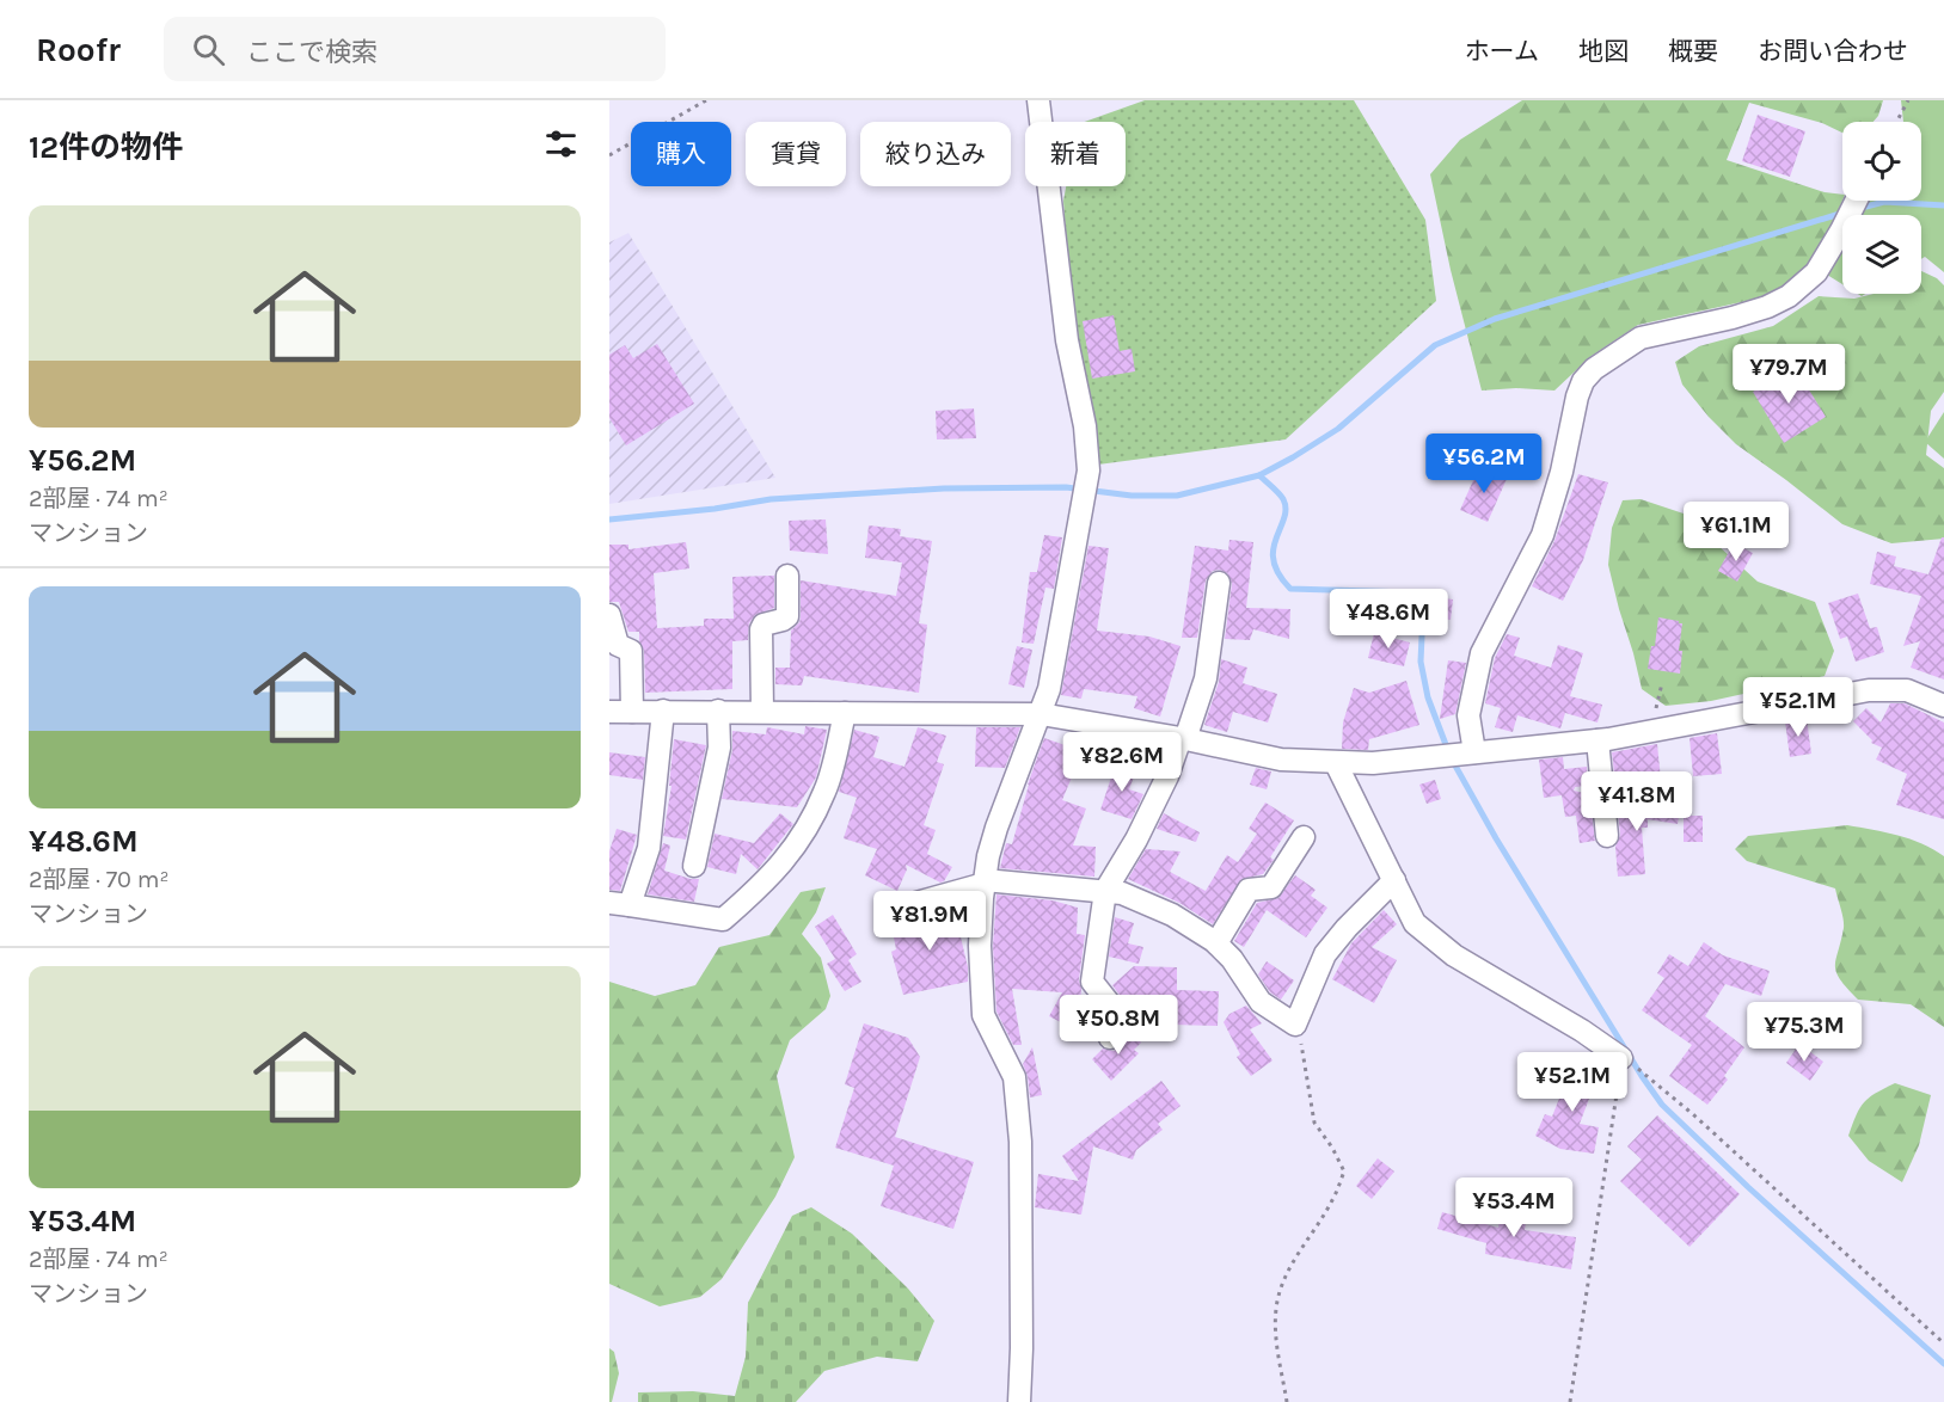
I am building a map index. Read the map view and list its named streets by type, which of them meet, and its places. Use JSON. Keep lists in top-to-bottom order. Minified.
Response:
{"page":{"header":"Roofr","search":"ここで検索","nav":["ホーム","地図","概要","お問い合わせ"],"heading":"12件の物件","chip":["購入","賃貸","絞り込み","新着"],"list":[{"name":"¥56.2M","note":"2部屋 · 74 m² · マンション"},{"name":"¥48.6M","note":"2部屋 · 70 m² · マンション"},{"name":"¥53.4M","note":"2部屋 · 74 m² · マンション"}],"price":["¥79.7M","¥56.2M","¥61.1M","¥48.6M","¥52.1M","¥82.6M","¥41.8M","¥81.9M","¥50.8M","¥75.3M","¥52.1M","¥53.4M"]}}
